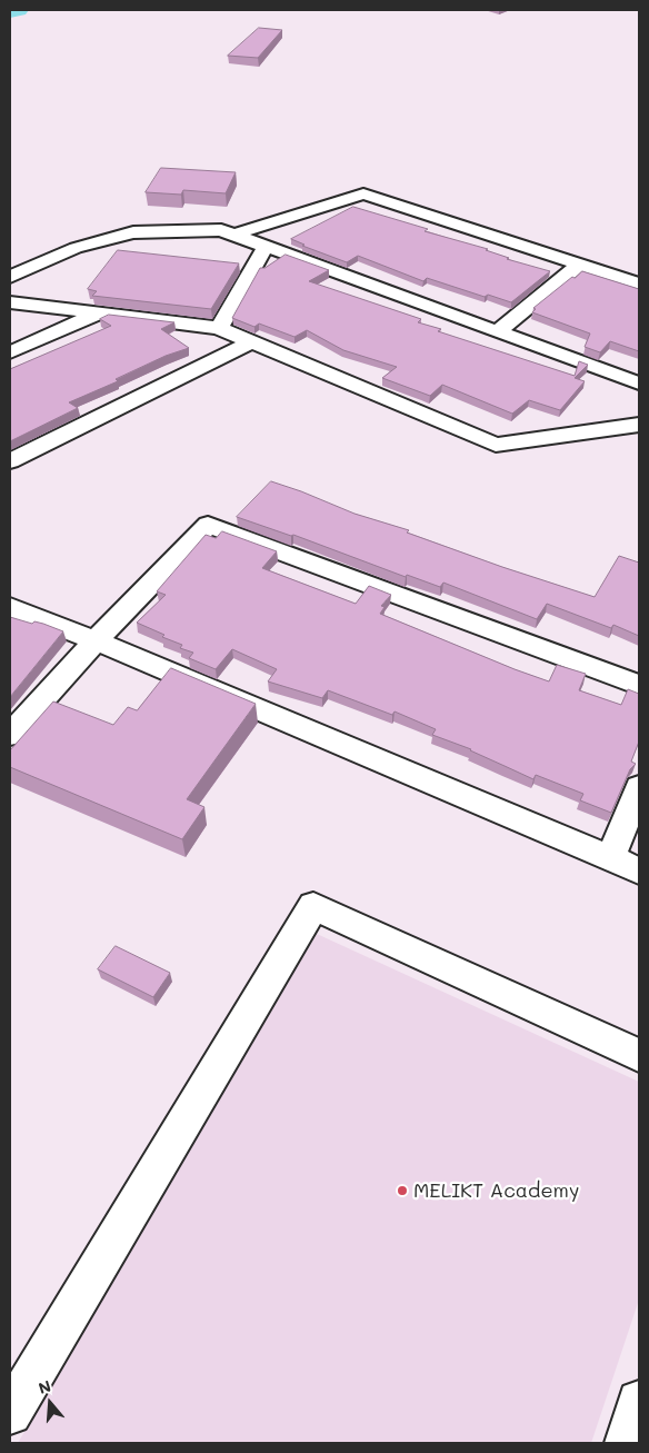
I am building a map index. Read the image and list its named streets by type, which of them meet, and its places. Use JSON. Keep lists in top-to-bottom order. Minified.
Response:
{"places":["MELIKT Academy"],"north":"top"}
